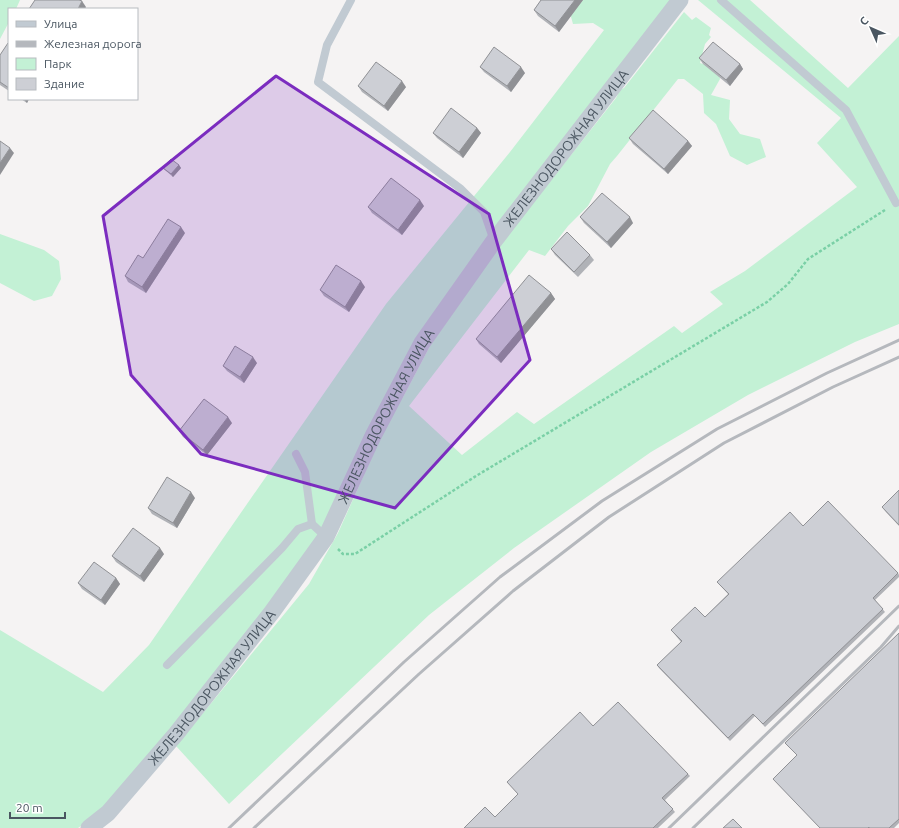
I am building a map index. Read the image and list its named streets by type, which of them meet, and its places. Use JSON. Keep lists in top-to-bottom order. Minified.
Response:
{"streets":{"street":["ЖЕЛЕЗНОДОРОЖНАЯ УЛИЦА"]},"legend":["Улица","Железная дорога","Парк","Здание"],"scale_bar":"20 m","north":"top left"}
